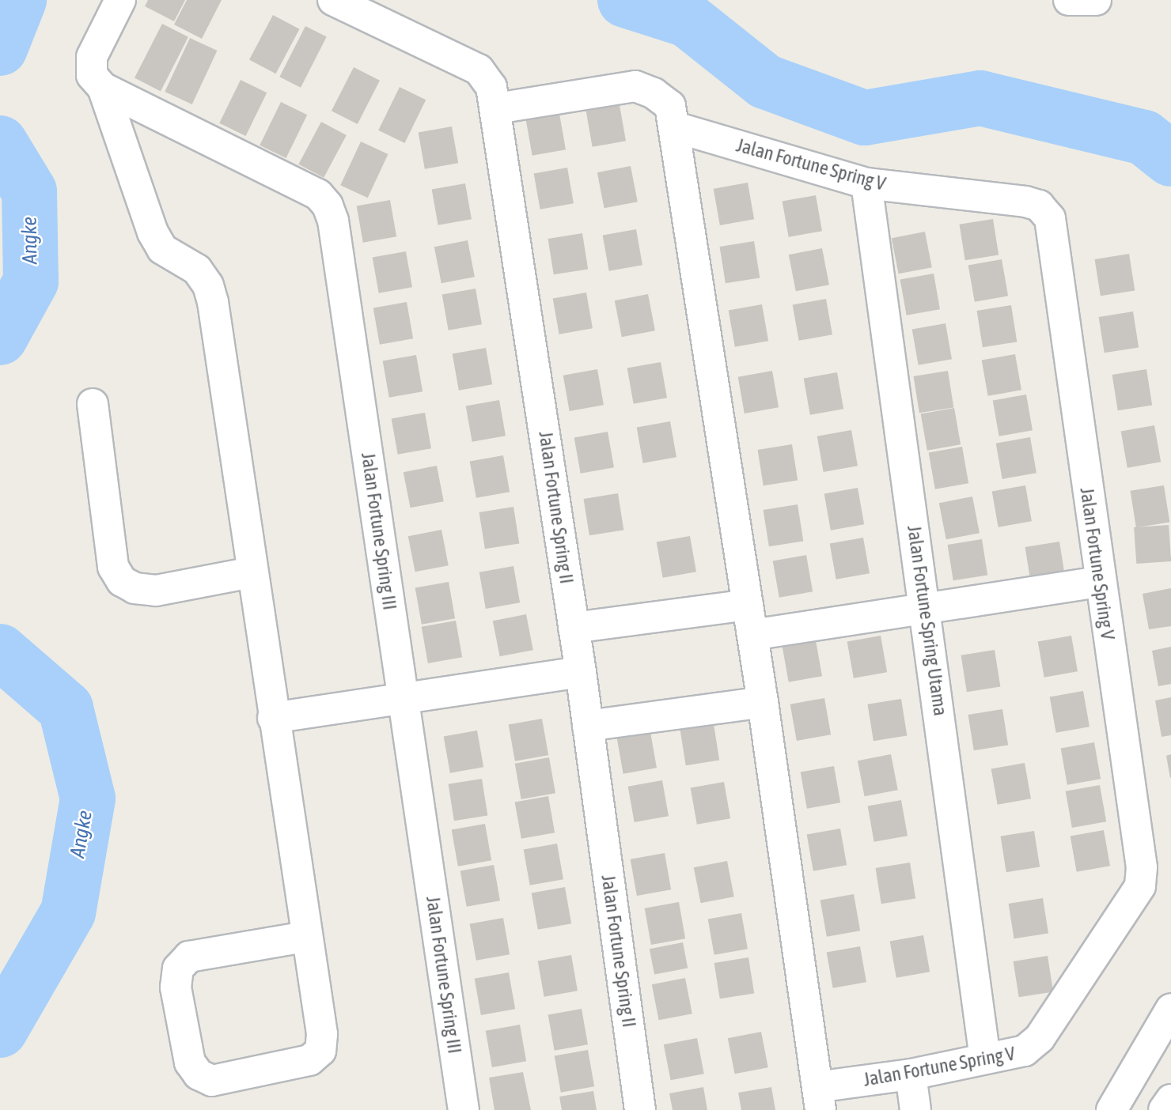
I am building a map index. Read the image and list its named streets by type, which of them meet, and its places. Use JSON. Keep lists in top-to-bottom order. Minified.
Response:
{"streets":{"street":["Jalan Fortune Spring V","Jalan Fortune Spring II","Jalan Fortune Spring III","Jalan Fortune Spring Utama"]},"crossings":[["Jalan Fortune Spring V","Jalan Fortune Spring Utama"]],"water":["Angke"]}
